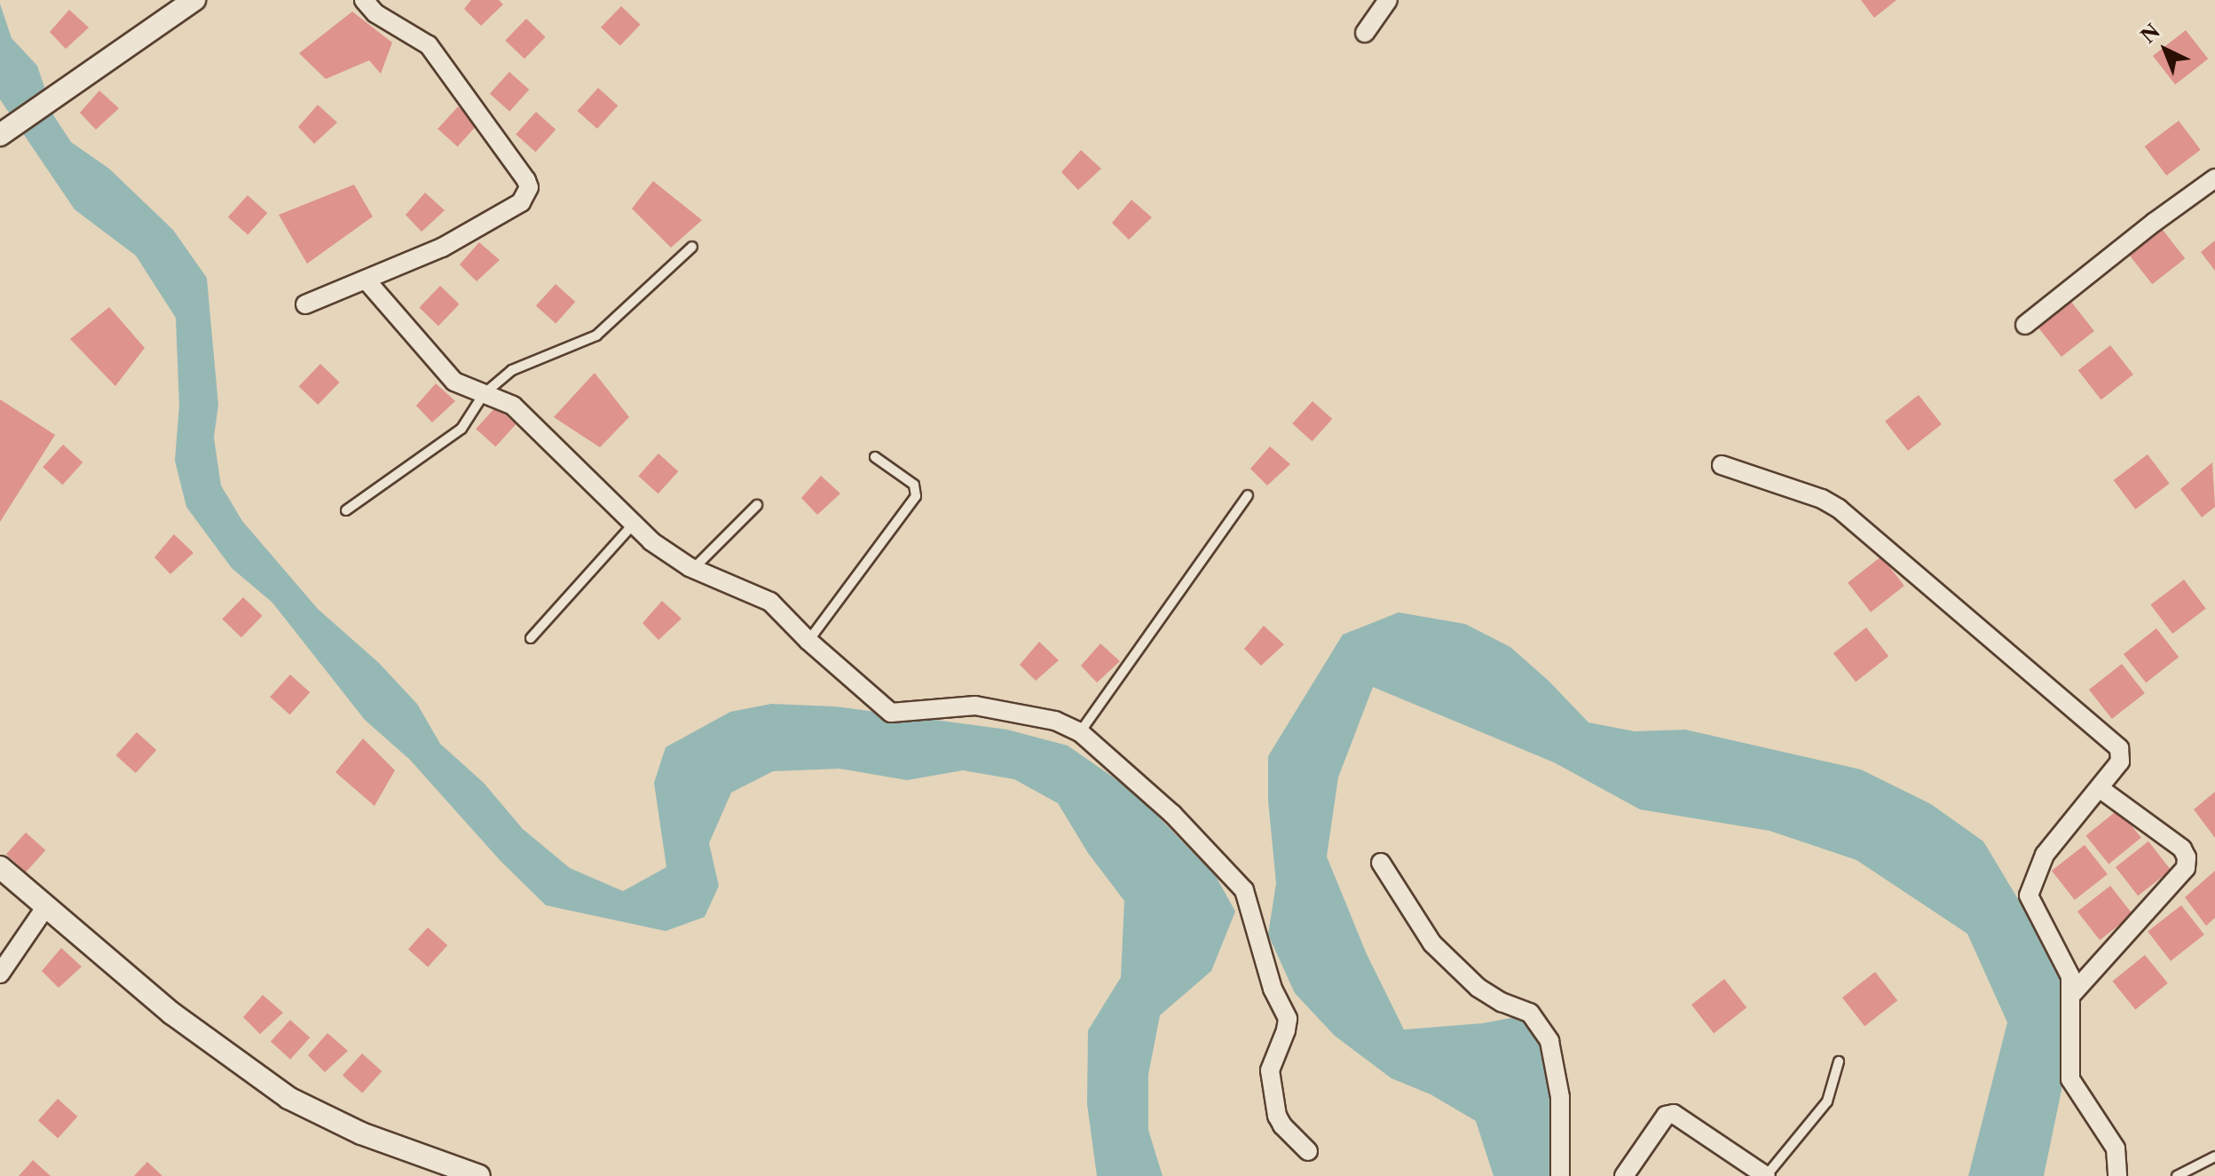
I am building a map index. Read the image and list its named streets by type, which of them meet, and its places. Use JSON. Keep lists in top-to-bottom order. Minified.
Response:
{"north":"top left"}
